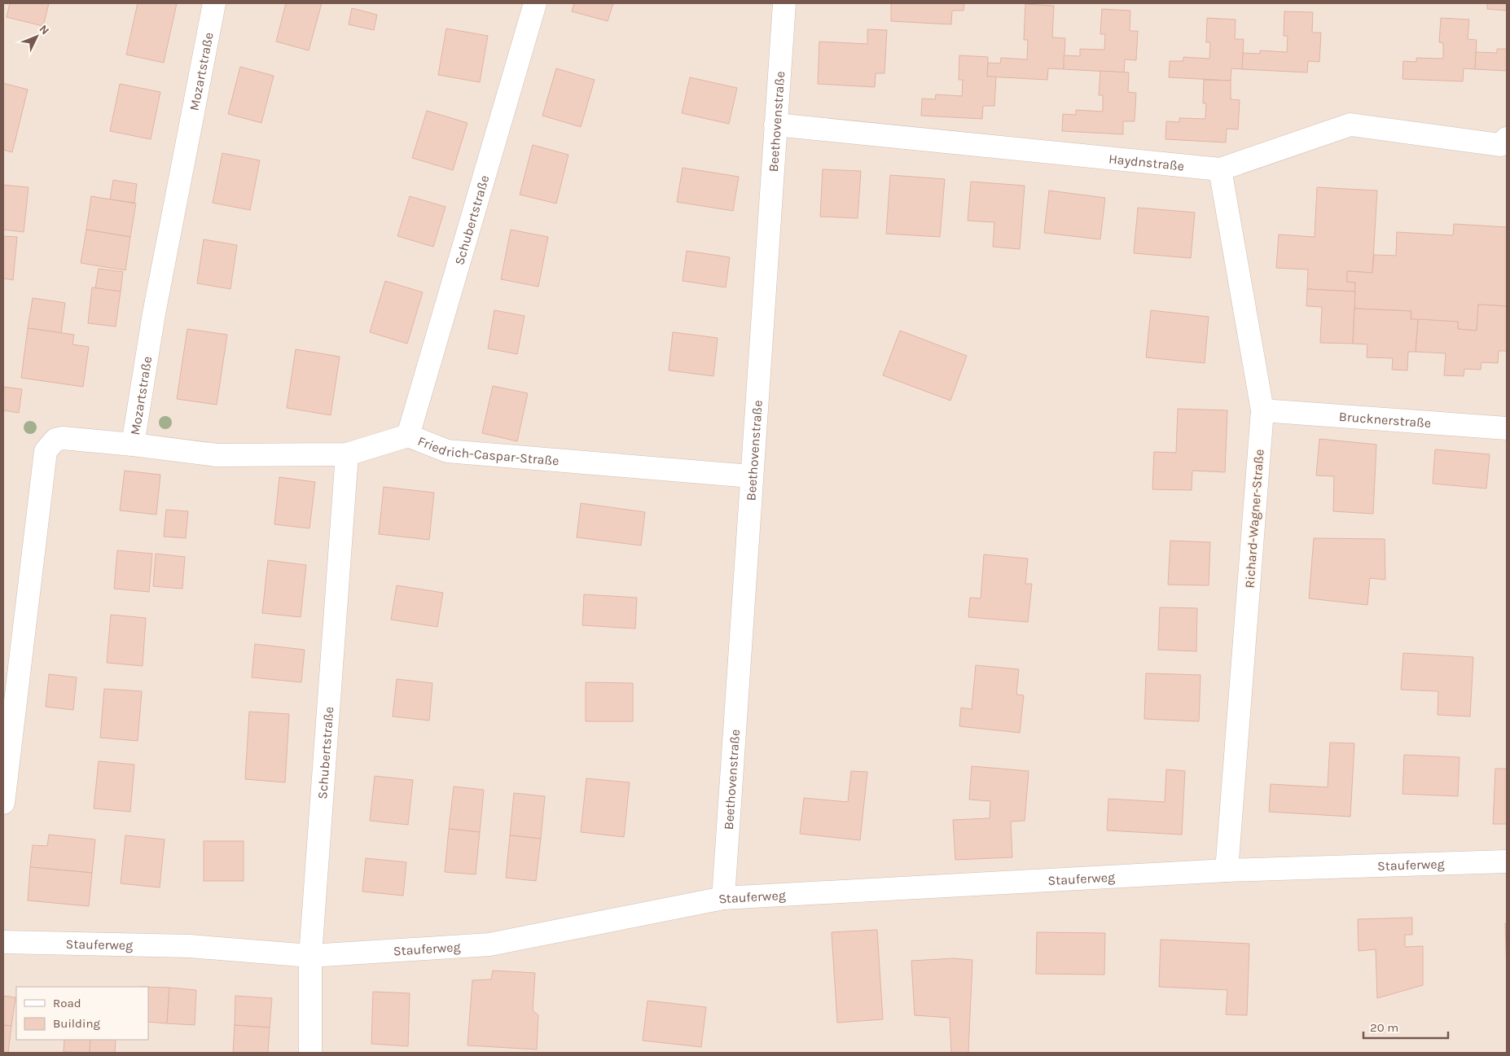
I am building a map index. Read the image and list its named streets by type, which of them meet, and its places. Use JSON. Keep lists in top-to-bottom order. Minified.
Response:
{"streets":{"street":["Mozartstraße","Beethovenstraße","Haydnstraße","Schubertstraße","Brucknerstraße","Friedrich-Caspar-Straße","Richard-Wagner-Straße","Stauferweg"]},"crossings":[["Mozartstraße","Friedrich-Caspar-Straße"],["Beethovenstraße","Haydnstraße"],["Beethovenstraße","Friedrich-Caspar-Straße"],["Beethovenstraße","Stauferweg"],["Haydnstraße","Richard-Wagner-Straße"],["Schubertstraße","Friedrich-Caspar-Straße"],["Schubertstraße","Stauferweg"],["Brucknerstraße","Richard-Wagner-Straße"],["Richard-Wagner-Straße","Stauferweg"]],"legend":["Road","Building"],"scale_bar":"20 m","north":"top right"}
